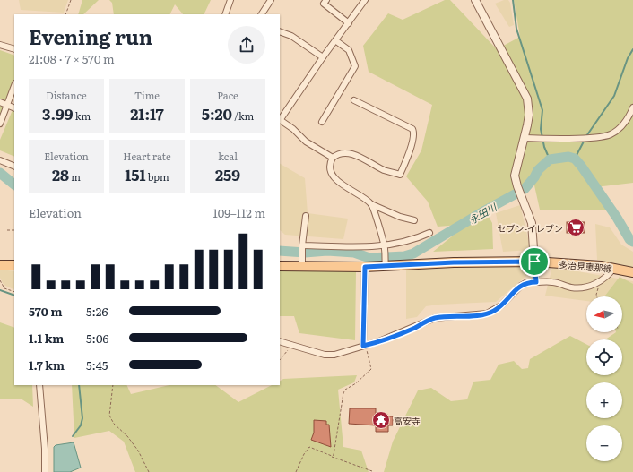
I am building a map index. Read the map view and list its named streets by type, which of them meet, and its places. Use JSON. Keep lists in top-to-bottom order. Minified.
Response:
{"streets":{"main road":["多治見恵那線"]},"water":["永田川"],"places":{"supermarket":["セブン-イレブン"],"temple":["高安寺"]},"north":"left","page":{"heading":["Evening run","21:08 · 7 × 570 m"],"stats":[["Distance","3.99 km"],["Time","21:17"],["Pace","5:20 /km"],["Elevation","28 m"],["Heart rate","151 bpm"],["kcal","259"]],"chart":["Elevation","109–112 m"],"map_buttons":["+","−"],"list":[{"name":"570 m","note":"5:26"},{"name":"1.1 km","note":"5:06"},{"name":"1.7 km","note":"5:45"}]}}
